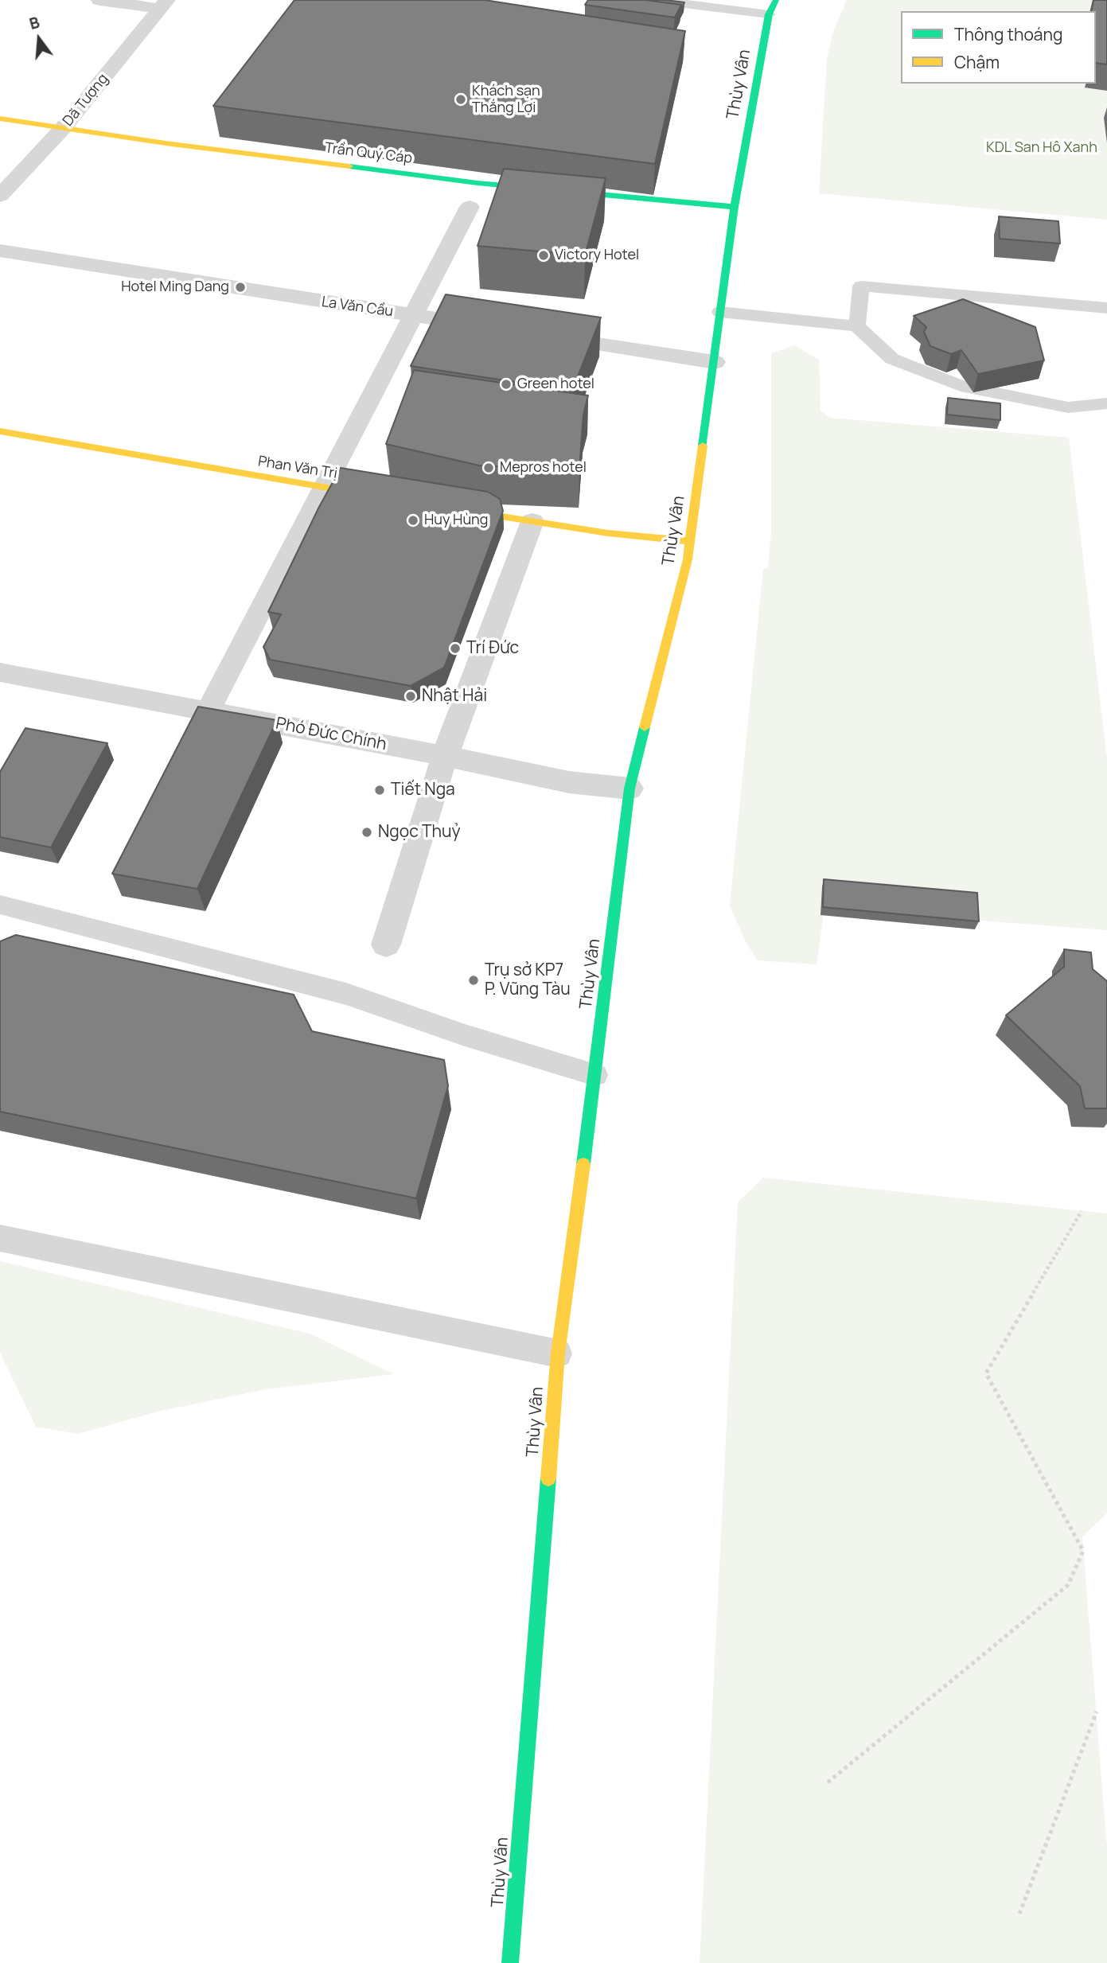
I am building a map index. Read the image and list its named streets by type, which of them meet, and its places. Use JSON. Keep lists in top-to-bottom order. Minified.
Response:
{"streets":{"main road":["Thùy Vân","Trần Quý Cáp","Phan Văn Trị"],"street":["Dã Tượng","La Văn Cầu","Phó Đức Chính"]},"crossings":[["Thùy Vân","Trần Quý Cáp"],["Thùy Vân","Phó Đức Chính"],["Dã Tượng","Trần Quý Cáp"]],"parks":["KDL San Hô Xanh"],"places":["Khách sạn Thắng Lợi","Victory Hotel","Hotel Ming Dang","Green hotel","Mepros hotel","Huy Hùng","Trí Đức","Nhật Hải","Tiết Nga","Ngọc Thuỷ","Trụ sở KP7 P. Vũng Tàu"],"legend":["Thông thoáng","Chậm"],"north":"top"}
